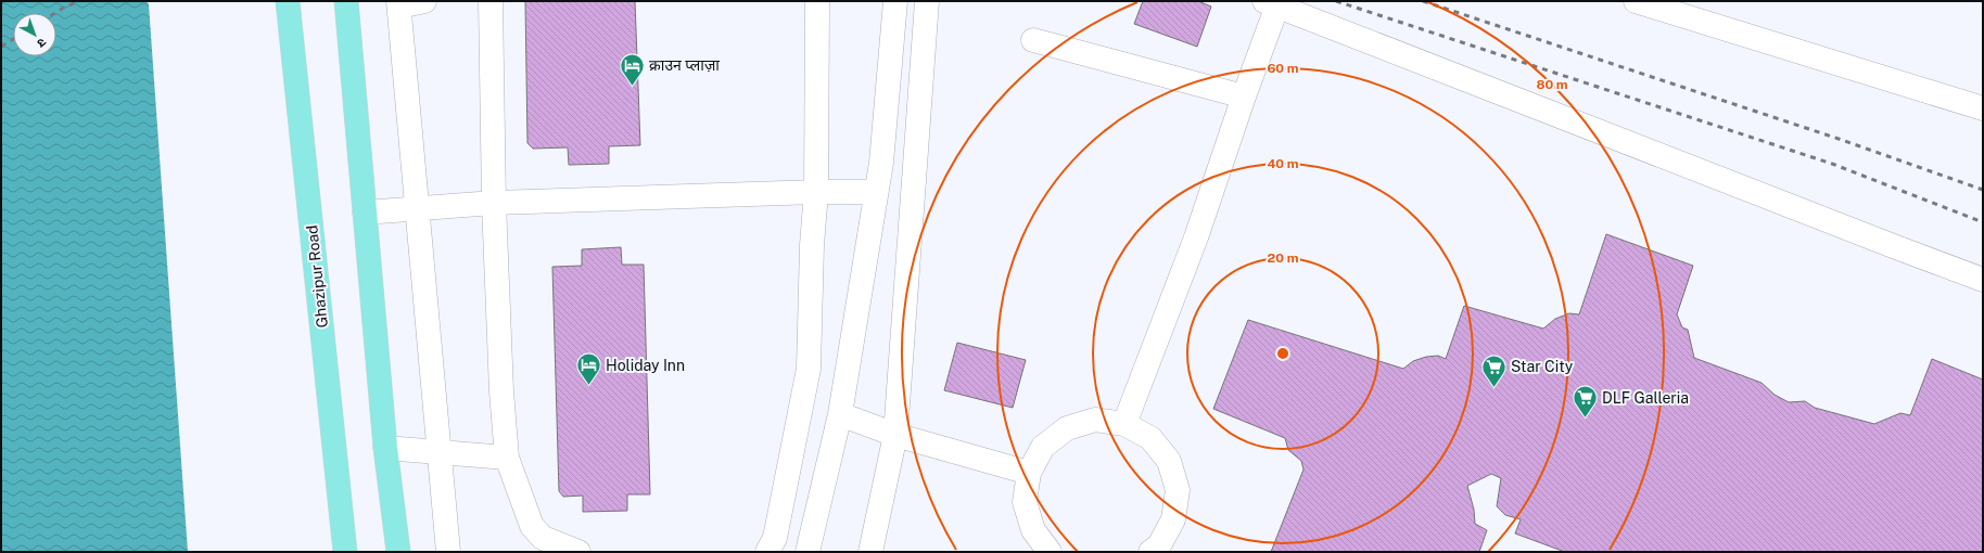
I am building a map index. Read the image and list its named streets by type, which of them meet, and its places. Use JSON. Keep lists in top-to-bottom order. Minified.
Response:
{"streets":{"main road":["Ghazipur Road"]},"places":{"hotel":["क्राउन प्लाज़ा","Holiday Inn"],"supermarket":["Star City","DLF Galleria"]},"north":"bottom right","rings":["60 m","80 m","40 m","20 m"]}
